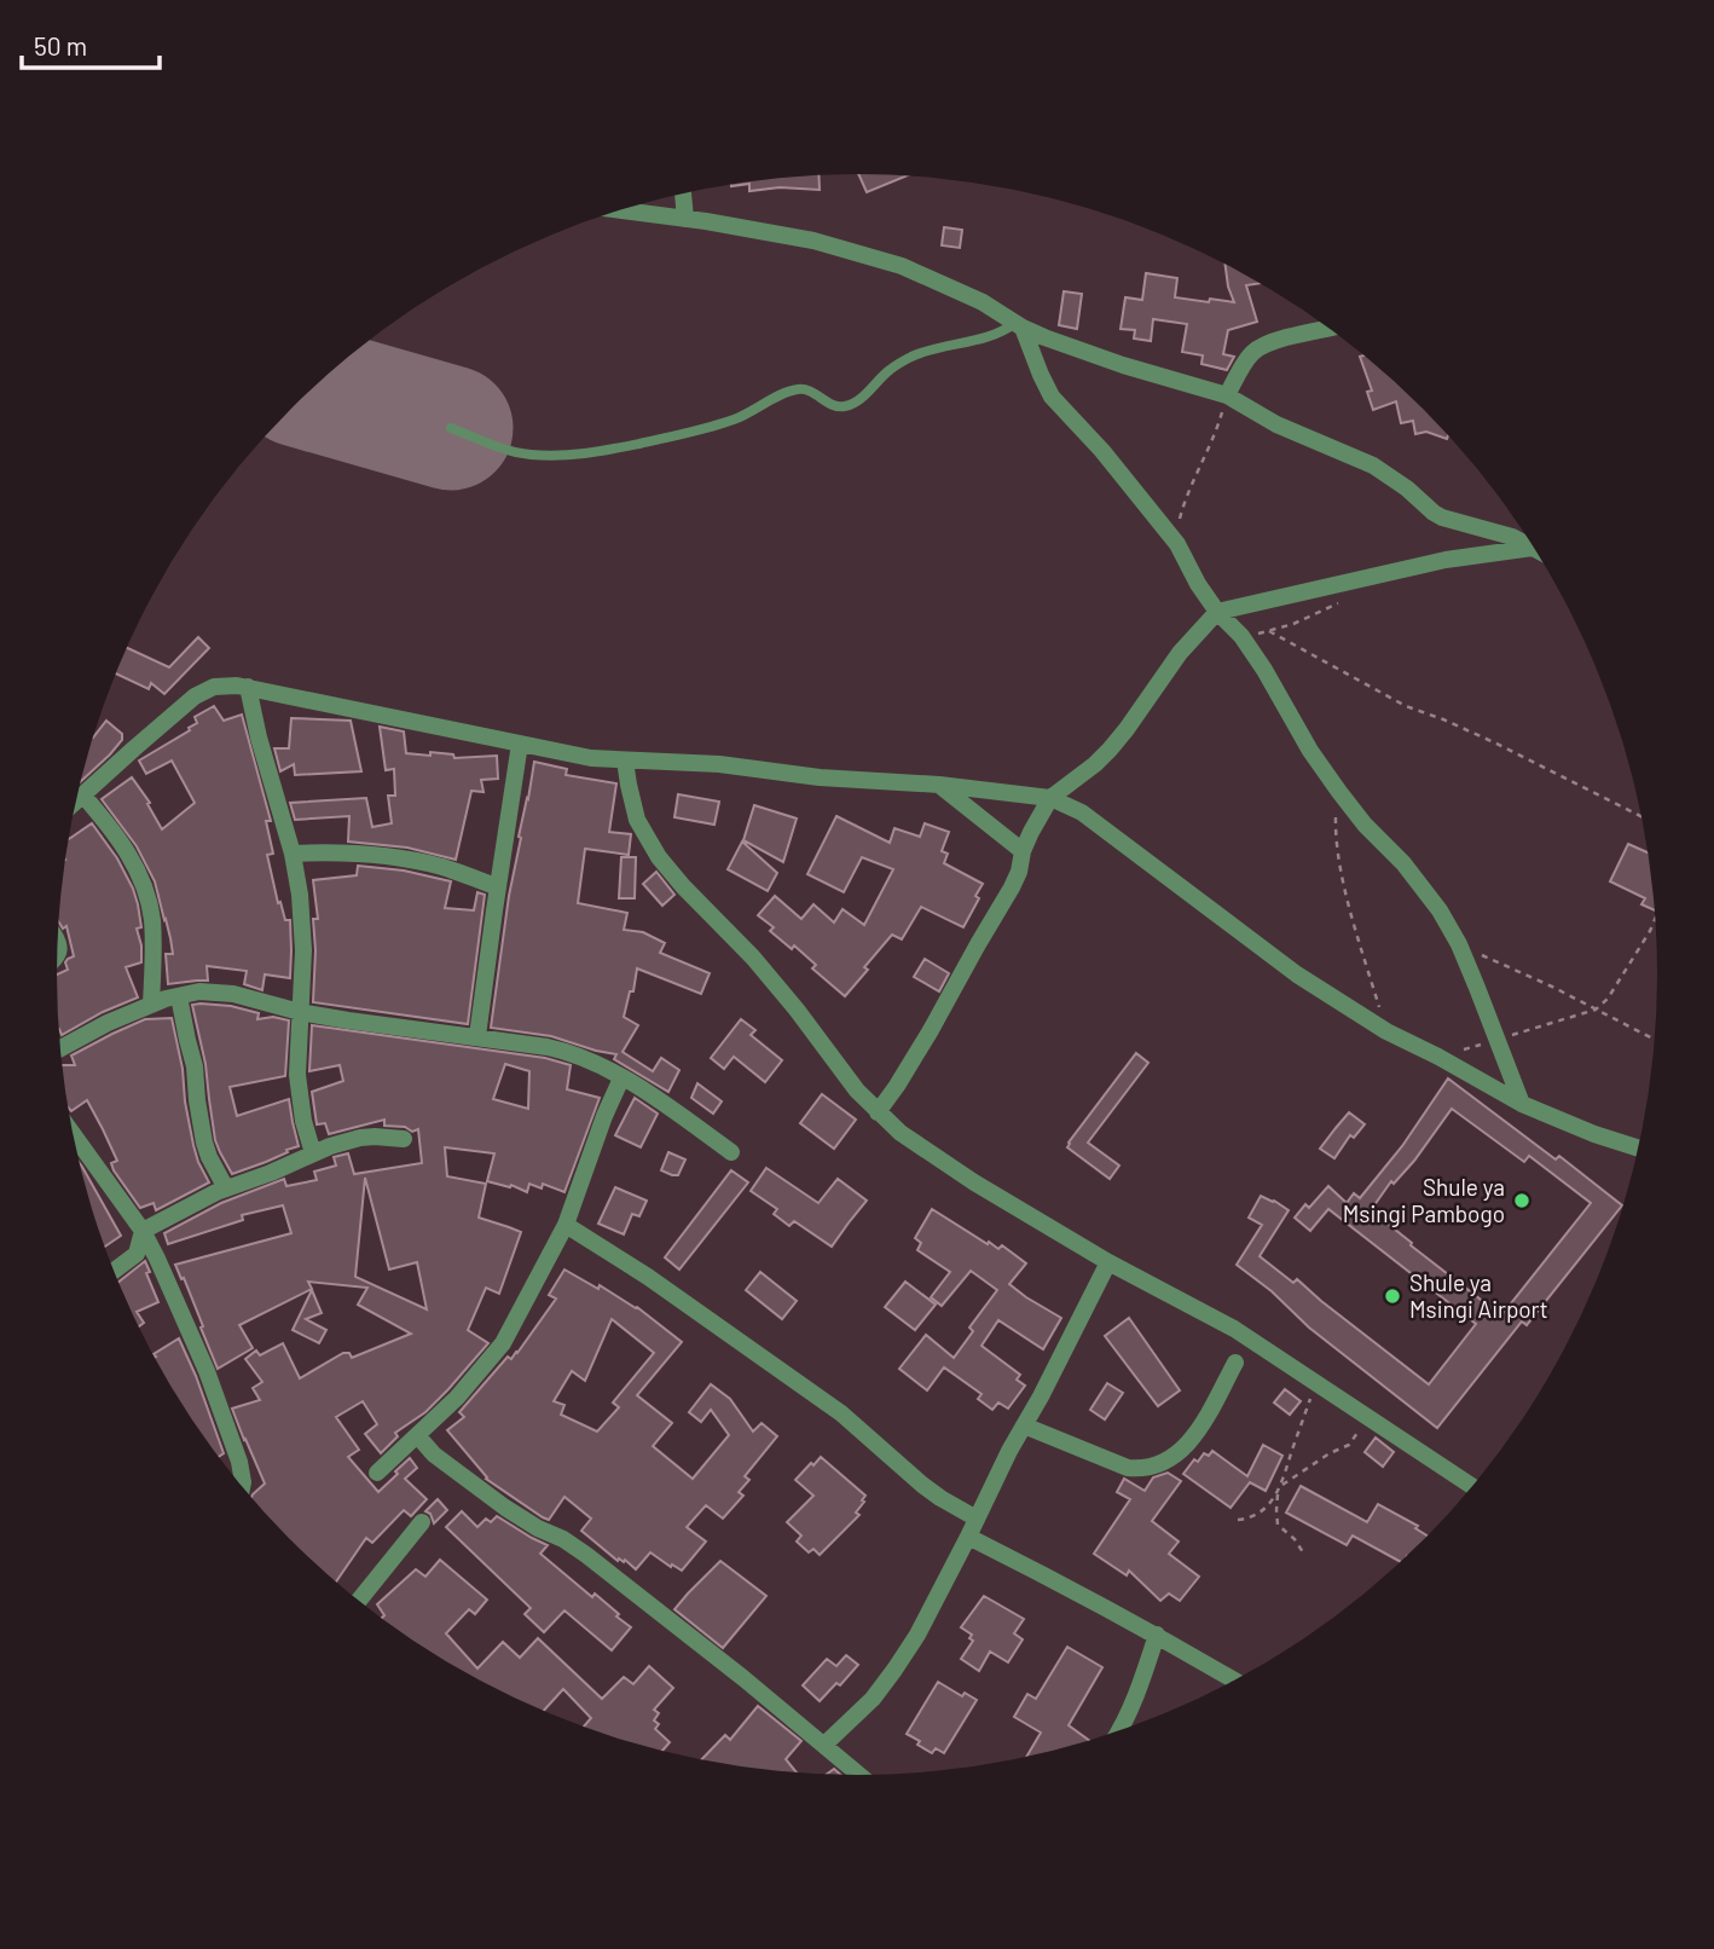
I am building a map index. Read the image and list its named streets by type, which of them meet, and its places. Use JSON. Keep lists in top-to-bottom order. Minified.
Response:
{"places":["Shule ya Msingi Pambogo","Shule ya Msingi Airport"],"scale_bar":"50 m"}
